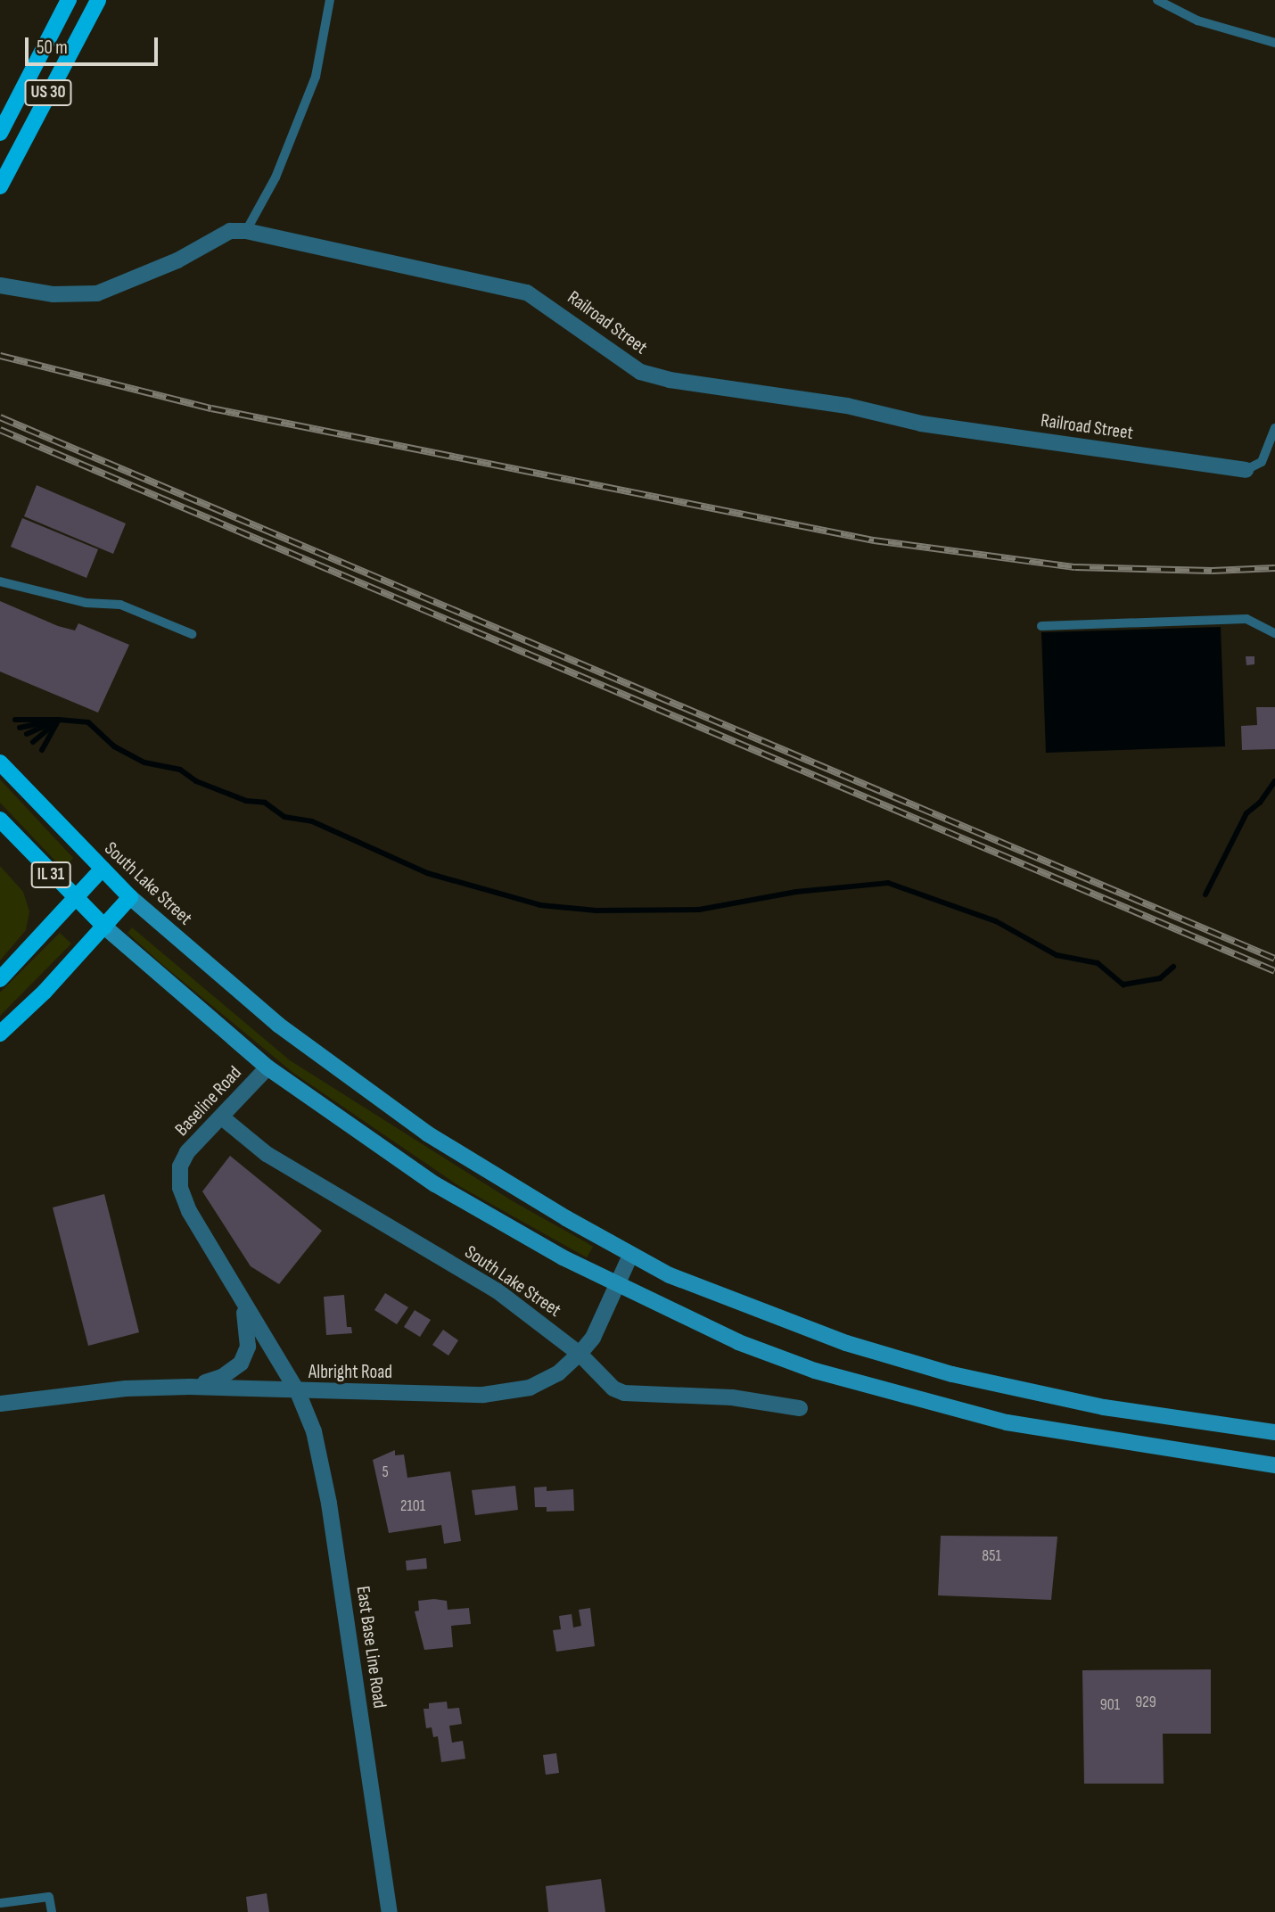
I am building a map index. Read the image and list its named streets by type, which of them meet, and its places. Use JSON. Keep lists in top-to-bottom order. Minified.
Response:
{"streets":{"main road":["US 30","IL 31","South Lake Street"],"street":["Railroad Street","Baseline Road","Albright Road","East Base Line Road"]},"crossings":[["IL 31","South Lake Street"],["IL 31","Baseline Road"],["IL 31","Albright Road"],["South Lake Street","Baseline Road"],["South Lake Street","Albright Road"],["Baseline Road","Albright Road"],["Baseline Road","East Base Line Road"],["Albright Road","East Base Line Road"]],"house_numbers":["5","2101","851","929","901"],"scale_bar":"50 m"}
